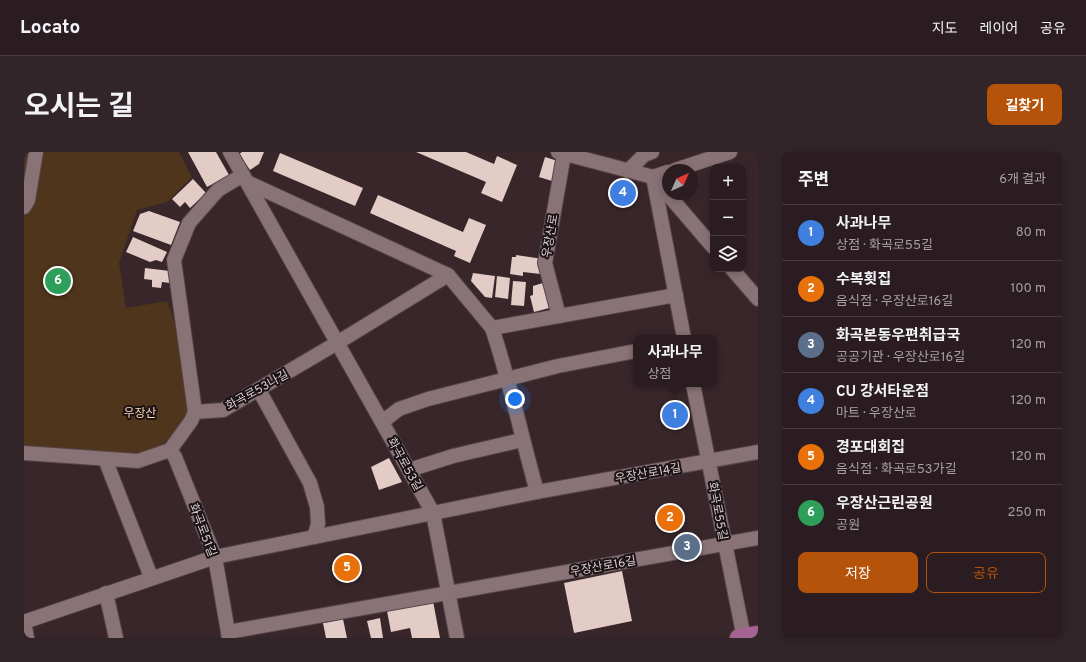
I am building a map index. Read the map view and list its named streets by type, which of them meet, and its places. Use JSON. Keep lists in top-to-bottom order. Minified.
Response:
{"streets":{"street":["우장산로","화곡로53나길","화곡로53길","우장산로14길","화곡로55길","화곡로51길","우장산로16길"]},"crossings":[["화곡로53나길","화곡로53길"],["화곡로53길","우장산로14길"],["화곡로53길","우장산로16길"],["우장산로14길","화곡로55길"],["우장산로14길","화곡로51길"],["화곡로55길","우장산로16길"]],"parks":["우장산"],"north":"top right","page":{"header":"Locato","nav":["지도","레이어","공유"],"title":"오시는 길","buttons":["길찾기",["저장","공유"]],"heading":["주변","6개 결과"],"map_buttons":["+","−"],"pins":["4","6","1","2","3","5"],"list":[{"mark":"1","name":"사과나무","note":"상점 · 화곡로55길","value":"80 m"},{"mark":"2","name":"수복횟집","note":"음식점 · 우장산로16길","value":"100 m"},{"mark":"3","name":"화곡본동우편취급국","note":"공공기관 · 우장산로16길","value":"120 m"},{"mark":"4","name":"CU 강서타운점","note":"마트 · 우장산로","value":"120 m"},{"mark":"5","name":"경포대회집","note":"음식점 · 화곡로53가길","value":"120 m"},{"mark":"6","name":"우장산근린공원","note":"공원","value":"250 m"}],"popup":["사과나무","상점"]}}
